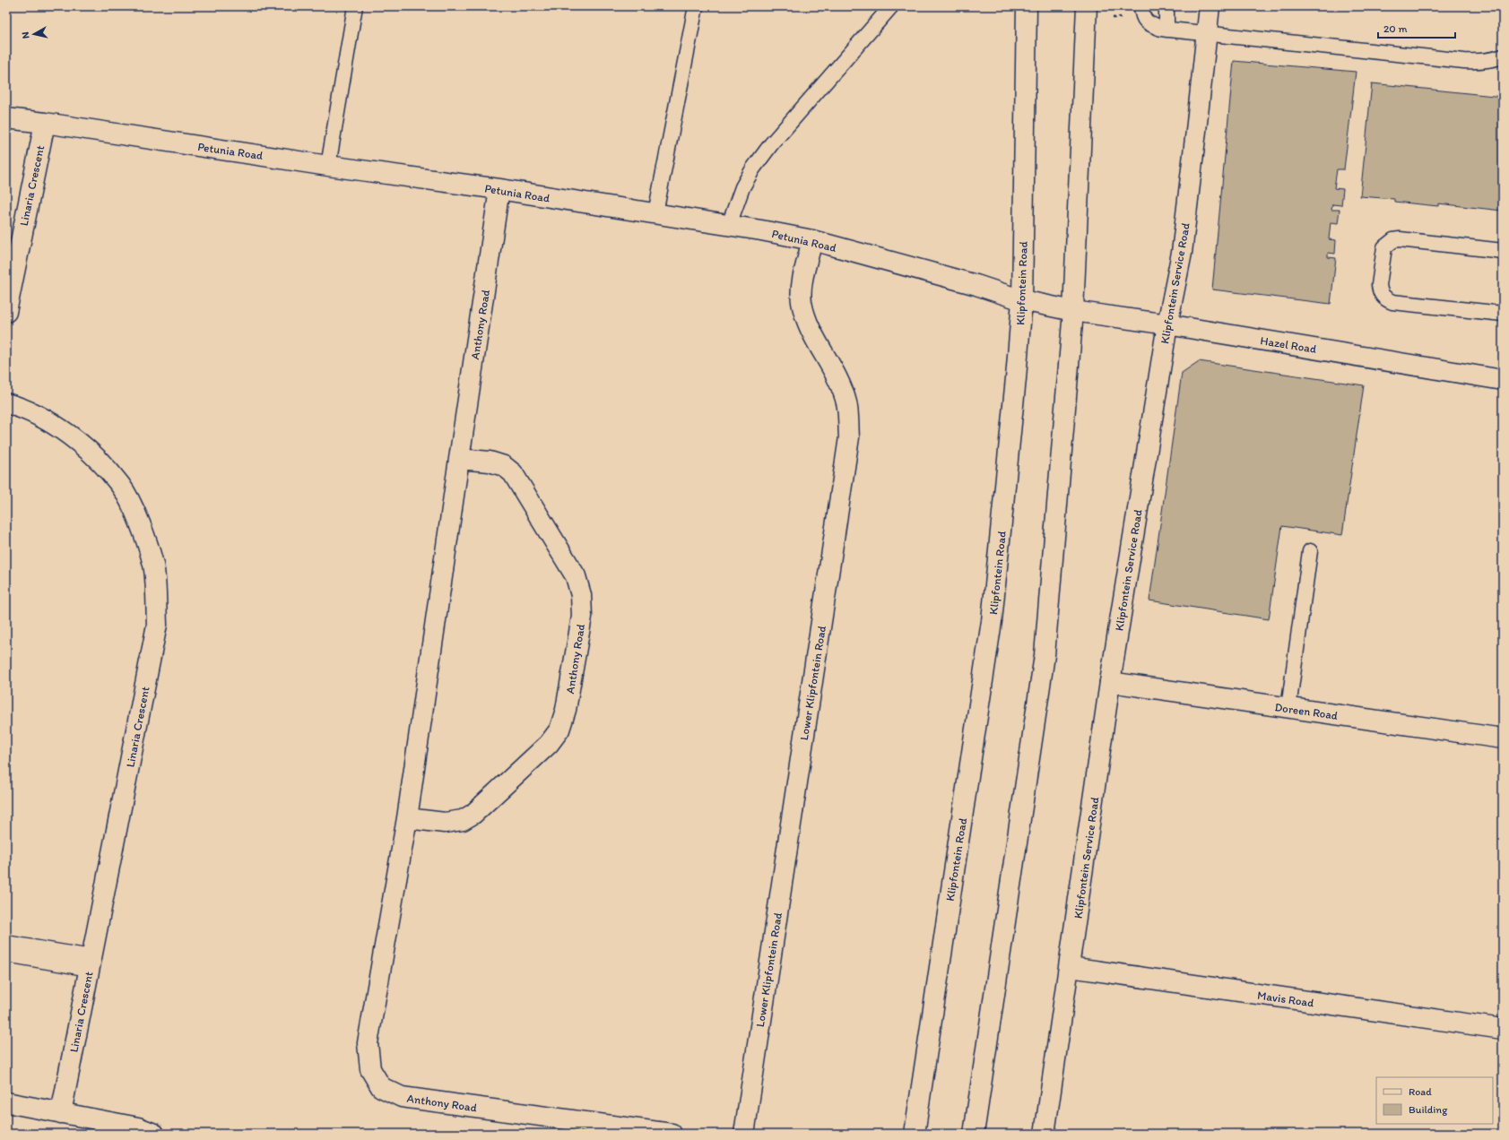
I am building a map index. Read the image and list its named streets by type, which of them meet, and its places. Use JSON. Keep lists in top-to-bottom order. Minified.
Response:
{"streets":{"street":["Petunia Road","Linaria Crescent","Klipfontein Road","Klipfontein Service Road","Anthony Road","Hazel Road","Lower Klipfontein Road","Doreen Road","Mavis Road"]},"crossings":[["Petunia Road","Linaria Crescent"],["Petunia Road","Klipfontein Road"],["Petunia Road","Anthony Road"],["Petunia Road","Hazel Road"],["Petunia Road","Lower Klipfontein Road"],["Klipfontein Service Road","Hazel Road"],["Klipfontein Service Road","Doreen Road"],["Klipfontein Service Road","Mavis Road"]],"legend":["Road","Building"],"scale_bar":"20 m","north":"left"}
